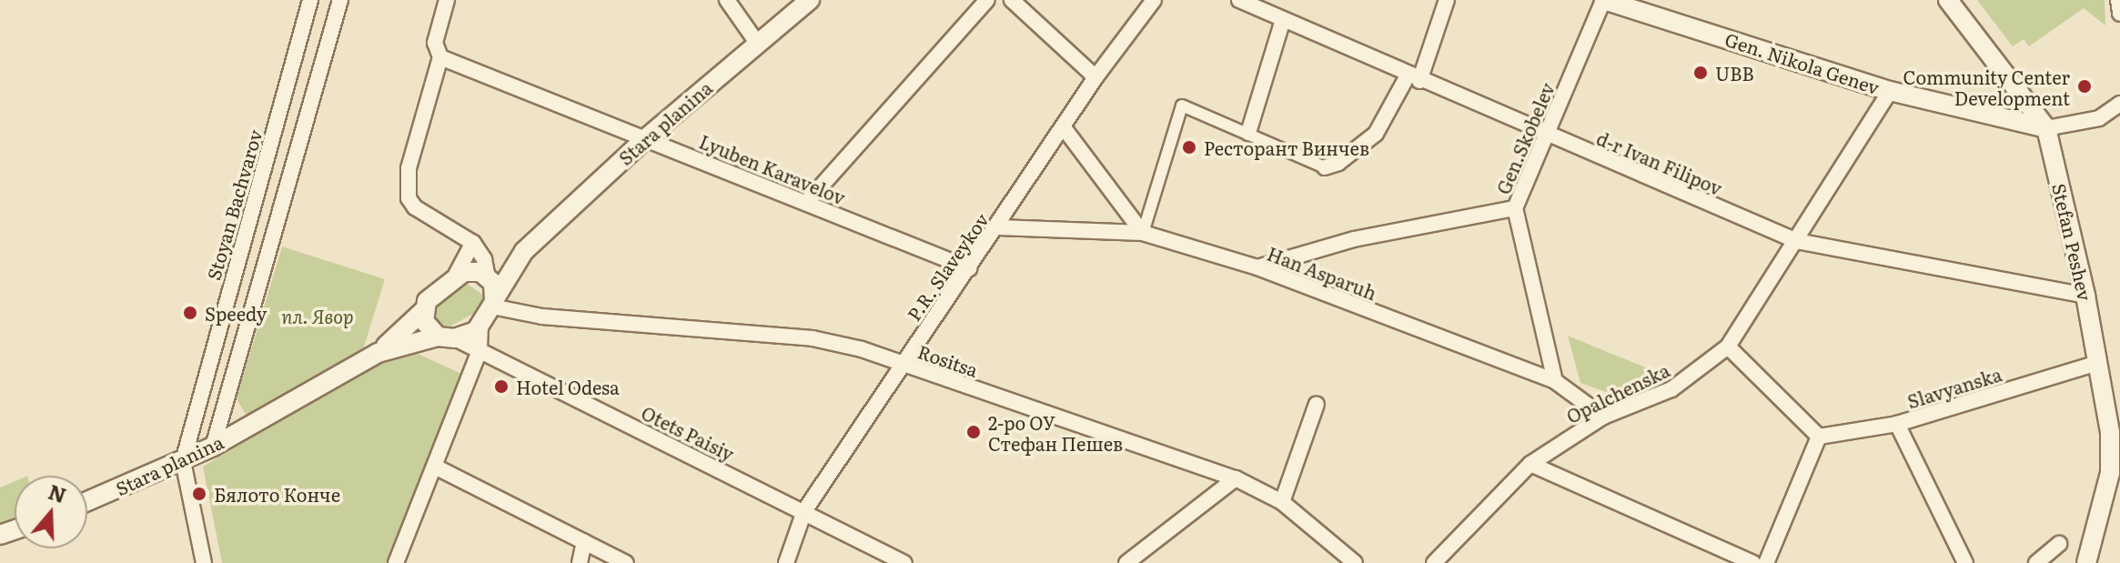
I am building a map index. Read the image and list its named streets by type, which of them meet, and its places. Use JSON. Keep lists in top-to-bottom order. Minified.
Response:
{"streets":{"street":["Gen. Nikola Genev","Stara planina","Gen.Skobelev","d-r Ivan Filipov","Lyuben Karavelov","Stoyan Bachvarov","Stefan Peshev","P.R. Slaveykov","Han Asparuh","Rositsa","Slavyanska","Opalchenska","Otets Paisiy"]},"crossings":[["Gen. Nikola Genev","Gen.Skobelev"],["Gen. Nikola Genev","Stefan Peshev"],["Gen. Nikola Genev","Opalchenska"],["Stara planina","Lyuben Karavelov"],["Stara planina","Stoyan Bachvarov"],["Stara planina","Rositsa"],["Stara planina","Otets Paisiy"],["Gen.Skobelev","d-r Ivan Filipov"],["Gen.Skobelev","Han Asparuh"],["d-r Ivan Filipov","Stefan Peshev"],["d-r Ivan Filipov","Opalchenska"],["Lyuben Karavelov","P.R. Slaveykov"],["Stefan Peshev","Slavyanska"],["P.R. Slaveykov","Han Asparuh"],["P.R. Slaveykov","Rositsa"],["P.R. Slaveykov","Otets Paisiy"],["Han Asparuh","Opalchenska"],["Rositsa","Otets Paisiy"]],"parks":["пл. Явор"],"places":["UBB","Community Center Development","Ресторант Винчев","Speedy","Hotel Odesa","2-ро ОУ Стефан Пешев","Бялото Конче"],"north":"top"}
